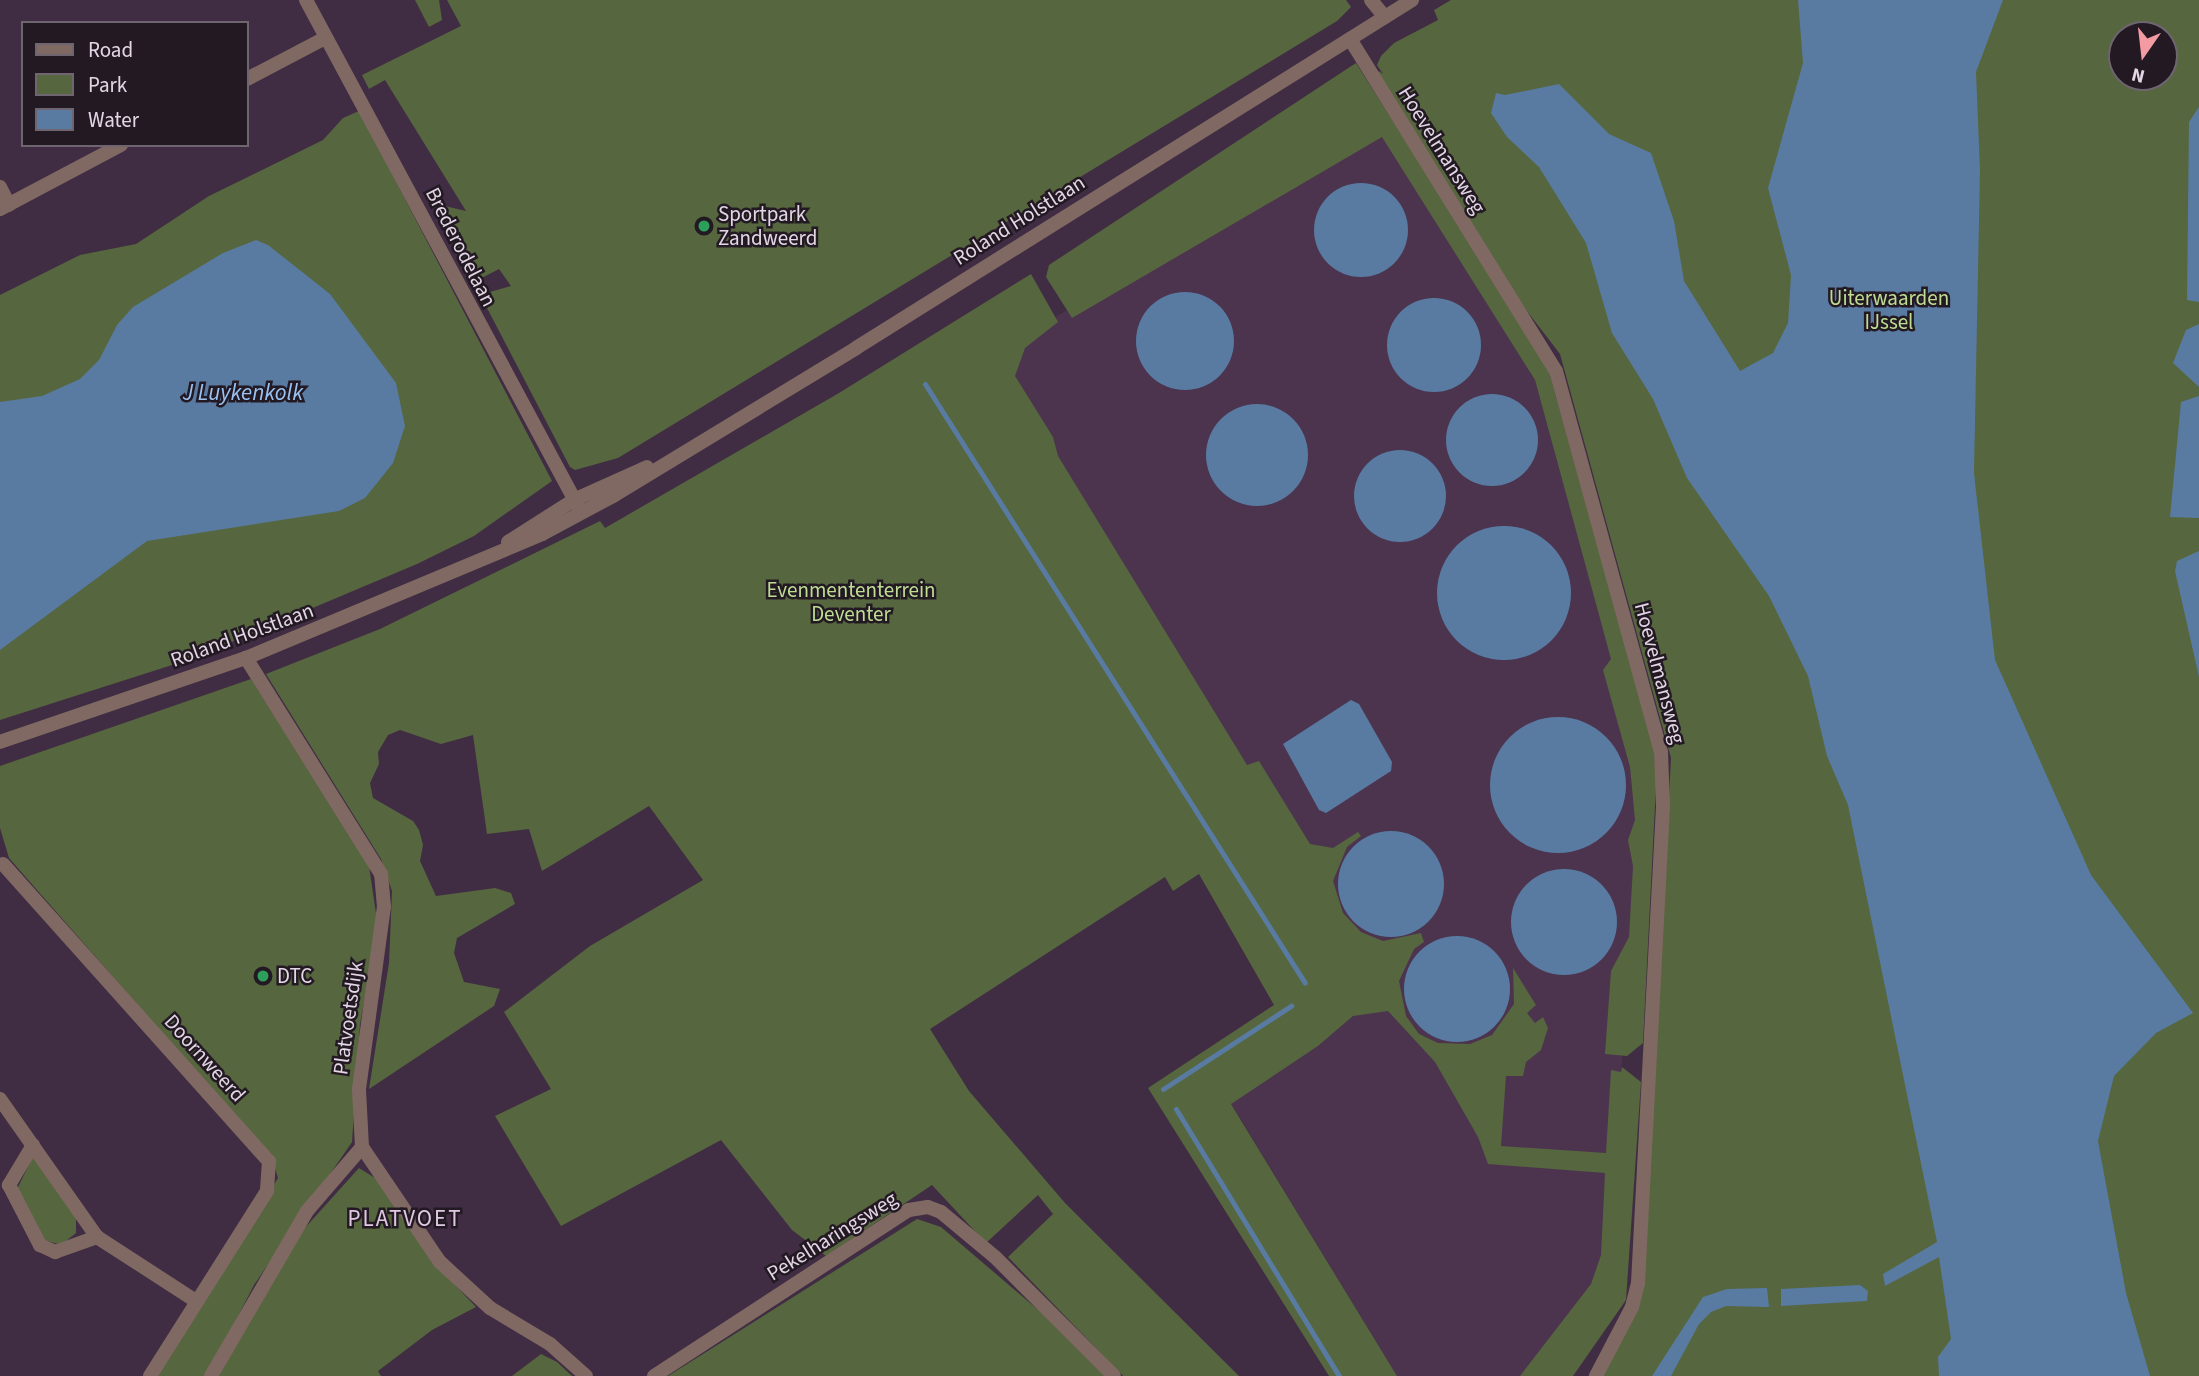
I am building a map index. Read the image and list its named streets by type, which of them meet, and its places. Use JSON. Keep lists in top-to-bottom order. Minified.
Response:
{"streets":{"street":["Hoevelmansweg","Roland Holstlaan","Brederodelaan","Platvoetsdijk","Doornweerd","Pekelharingsweg"]},"crossings":[["Hoevelmansweg","Roland Holstlaan"],["Roland Holstlaan","Brederodelaan"],["Roland Holstlaan","Platvoetsdijk"]],"districts":["PLATVOET"],"water":["J Luykenkolk"],"parks":["Uiterwaarden IJssel","Evenmententerrein Deventer"],"places":["Sportpark Zandweerd","DTC"],"legend":["Road","Park","Water"],"north":"bottom"}
